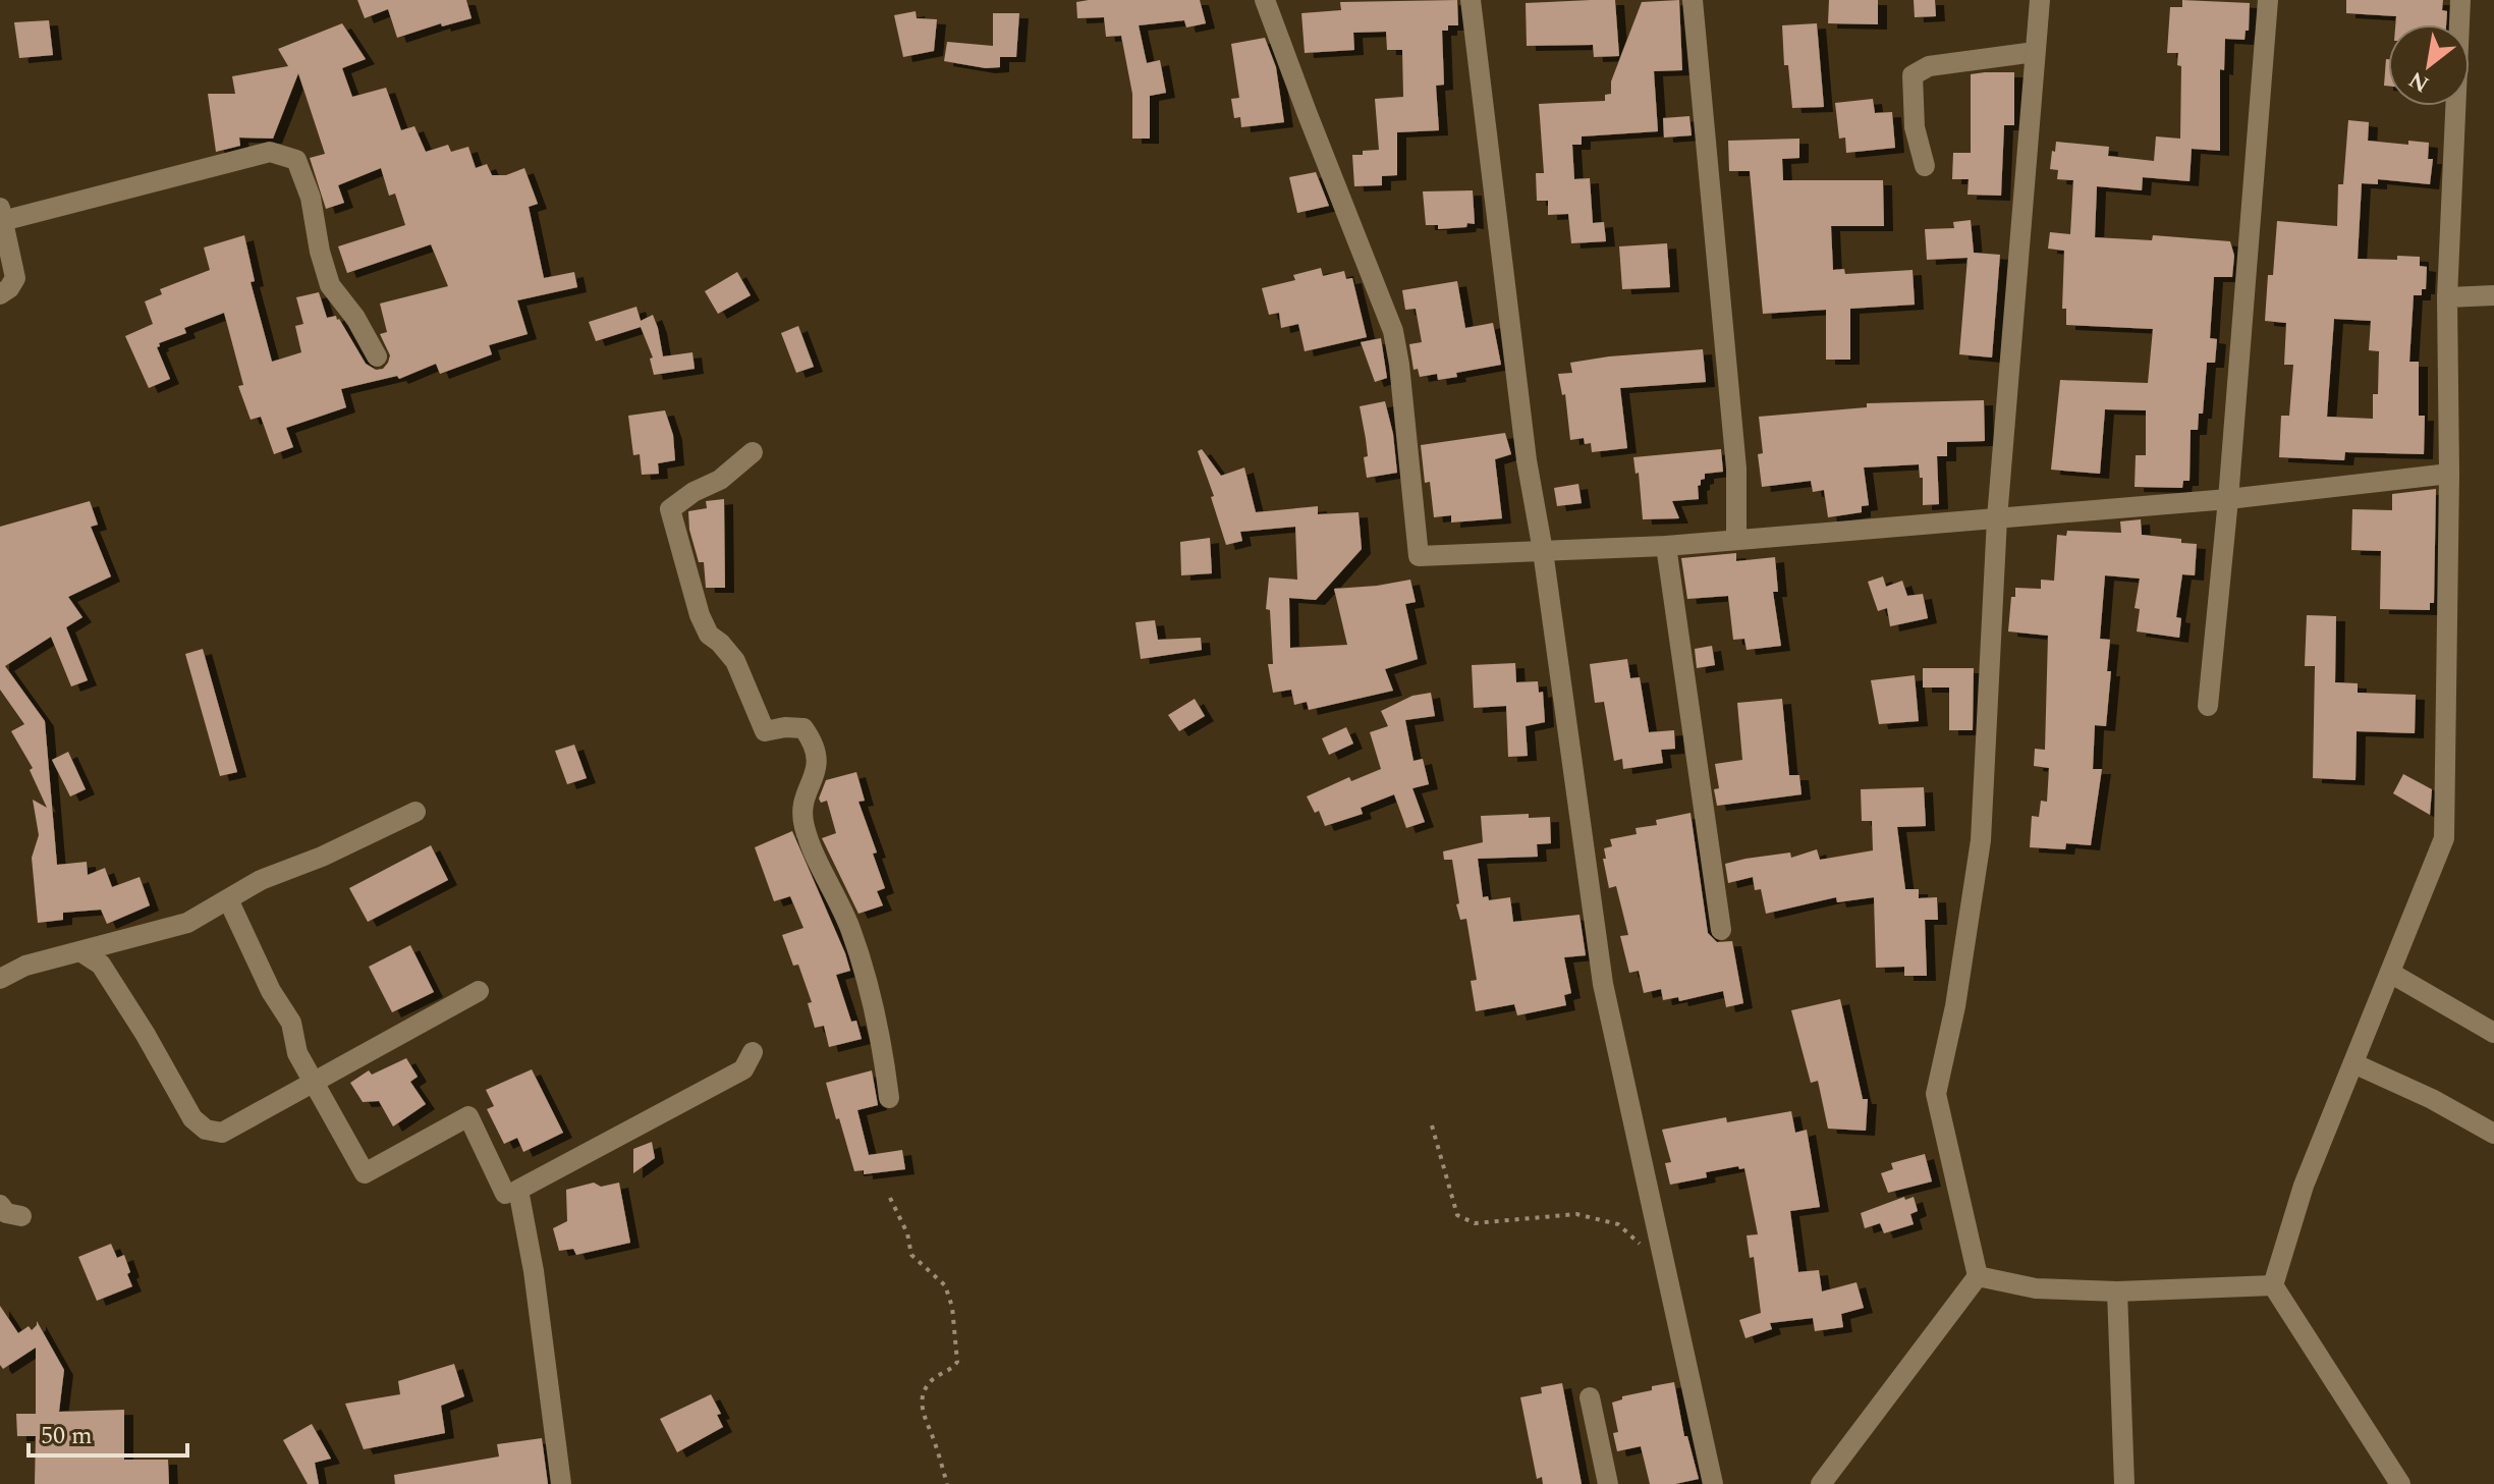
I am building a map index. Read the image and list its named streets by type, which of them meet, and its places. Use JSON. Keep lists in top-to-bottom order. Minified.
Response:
{"scale_bar":"50 m","north":"bottom left"}
